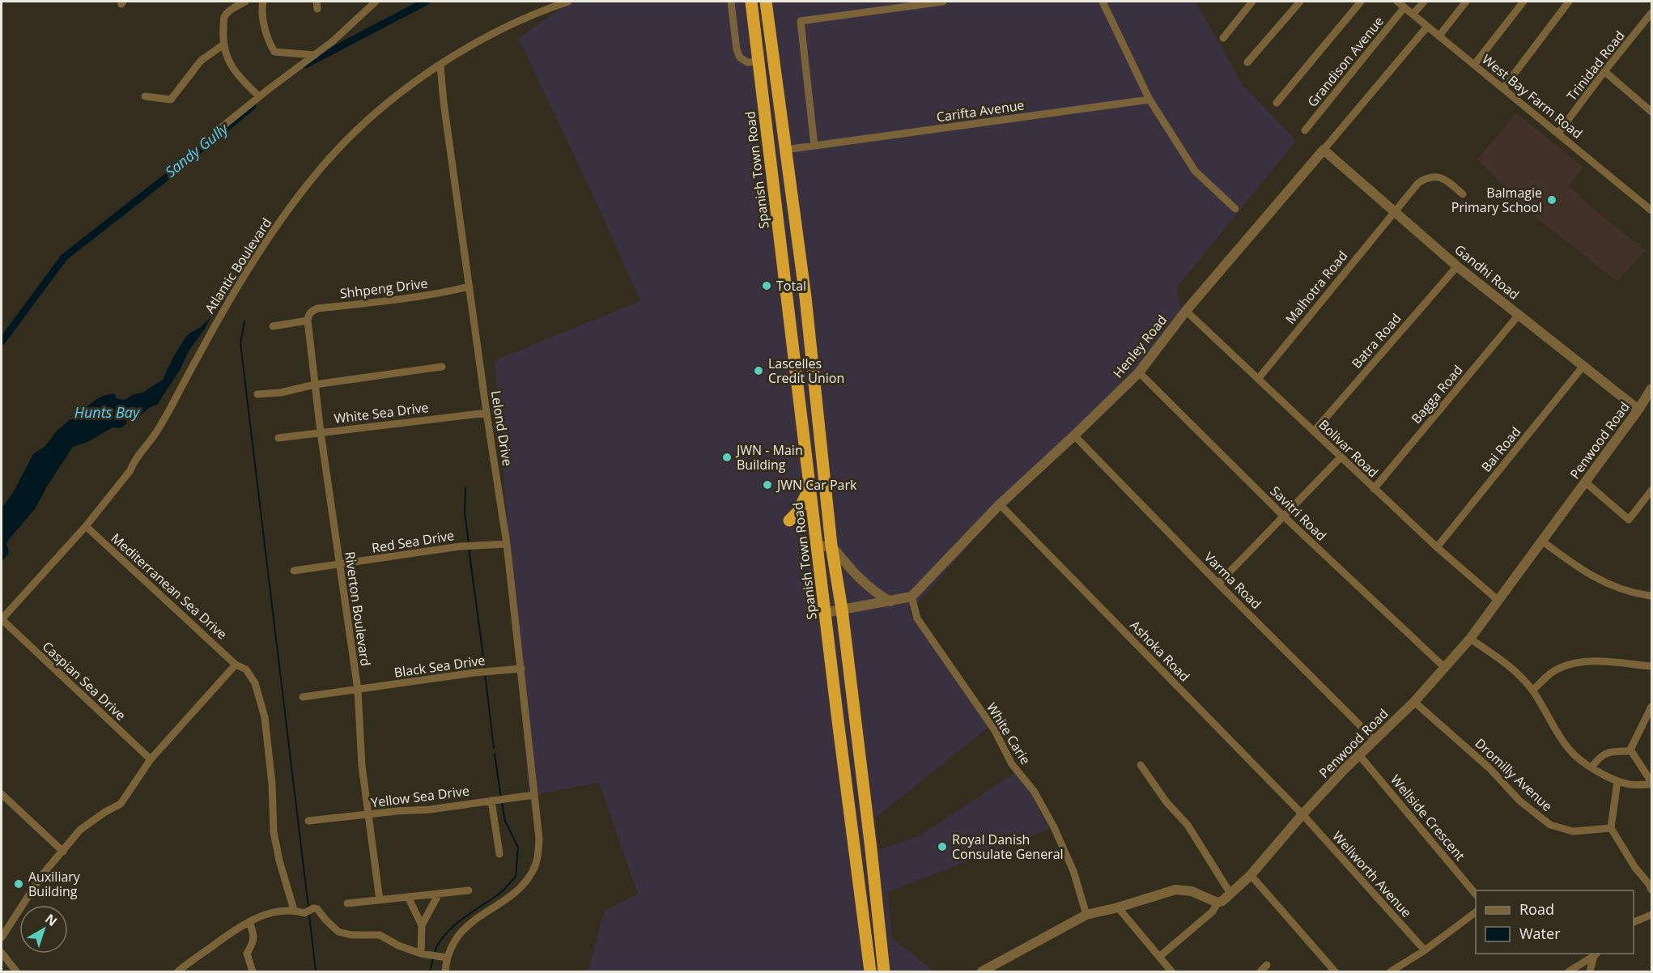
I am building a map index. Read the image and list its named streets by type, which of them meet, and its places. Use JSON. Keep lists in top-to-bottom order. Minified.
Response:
{"streets":{"highway":["Spanish Town Road"],"street":["Grandison Avenue","Trinidad Road","West Bay Farm Road","Carifta Avenue","Atlantic Boulevard","Gandhi Road","Malhotra Road","Shhpeng Drive","Batra Road","Henley Road","Bagga Road","White Sea Drive","Lelond Drive","Penwood Road","Bolivar Road","Bai Road","Savitri Road","Red Sea Drive","Varma Road","Mediterranean Sea Drive","Riverton Boulevard","Ashoka Road","Black Sea Drive","Caspian Sea Drive","White Carie","Dromilly Avenue","Yellow Sea Drive","Wellside Crescent","Wellworth Avenue"]},"crossings":[["Grandison Avenue","West Bay Farm Road"],["Trinidad Road","West Bay Farm Road"],["West Bay Farm Road","Henley Road"],["Atlantic Boulevard","Lelond Drive"],["Atlantic Boulevard","Mediterranean Sea Drive"],["Atlantic Boulevard","Caspian Sea Drive"],["Gandhi Road","Malhotra Road"],["Gandhi Road","Batra Road"],["Gandhi Road","Henley Road"],["Gandhi Road","Bagga Road"],["Gandhi Road","Penwood Road"],["Gandhi Road","Bai Road"],["Malhotra Road","Bolivar Road"],["Shhpeng Drive","Lelond Drive"],["Shhpeng Drive","Riverton Boulevard"],["Batra Road","Bolivar Road"],["Henley Road","Bolivar Road"],["Henley Road","Savitri Road"],["Henley Road","Varma Road"],["Henley Road","Ashoka Road"],["Henley Road","White Carie"],["Bagga Road","Bolivar Road"],["White Sea Drive","Lelond Drive"],["White Sea Drive","Riverton Boulevard"],["Lelond Drive","Red Sea Drive"],["Lelond Drive","Black Sea Drive"],["Lelond Drive","Yellow Sea Drive"],["Penwood Road","Bolivar Road"],["Penwood Road","Savitri Road"],["Penwood Road","Varma Road"],["Penwood Road","Ashoka Road"],["Penwood Road","Dromilly Avenue"],["Penwood Road","Wellside Crescent"],["Penwood Road","Wellworth Avenue"],["Bolivar Road","Bai Road"],["Red Sea Drive","Riverton Boulevard"],["Riverton Boulevard","Black Sea Drive"],["Riverton Boulevard","Yellow Sea Drive"],["Ashoka Road","Wellworth Avenue"]],"water":["Sandy Gully","Hunts Bay"],"places":["Balmagie Primary School","Total","Lascelles Credit Union","JWN - Main Building","JWN Car Park","Royal Danish Consulate General","Auxiliary Building"],"legend":["Road","Water"],"north":"top right"}
